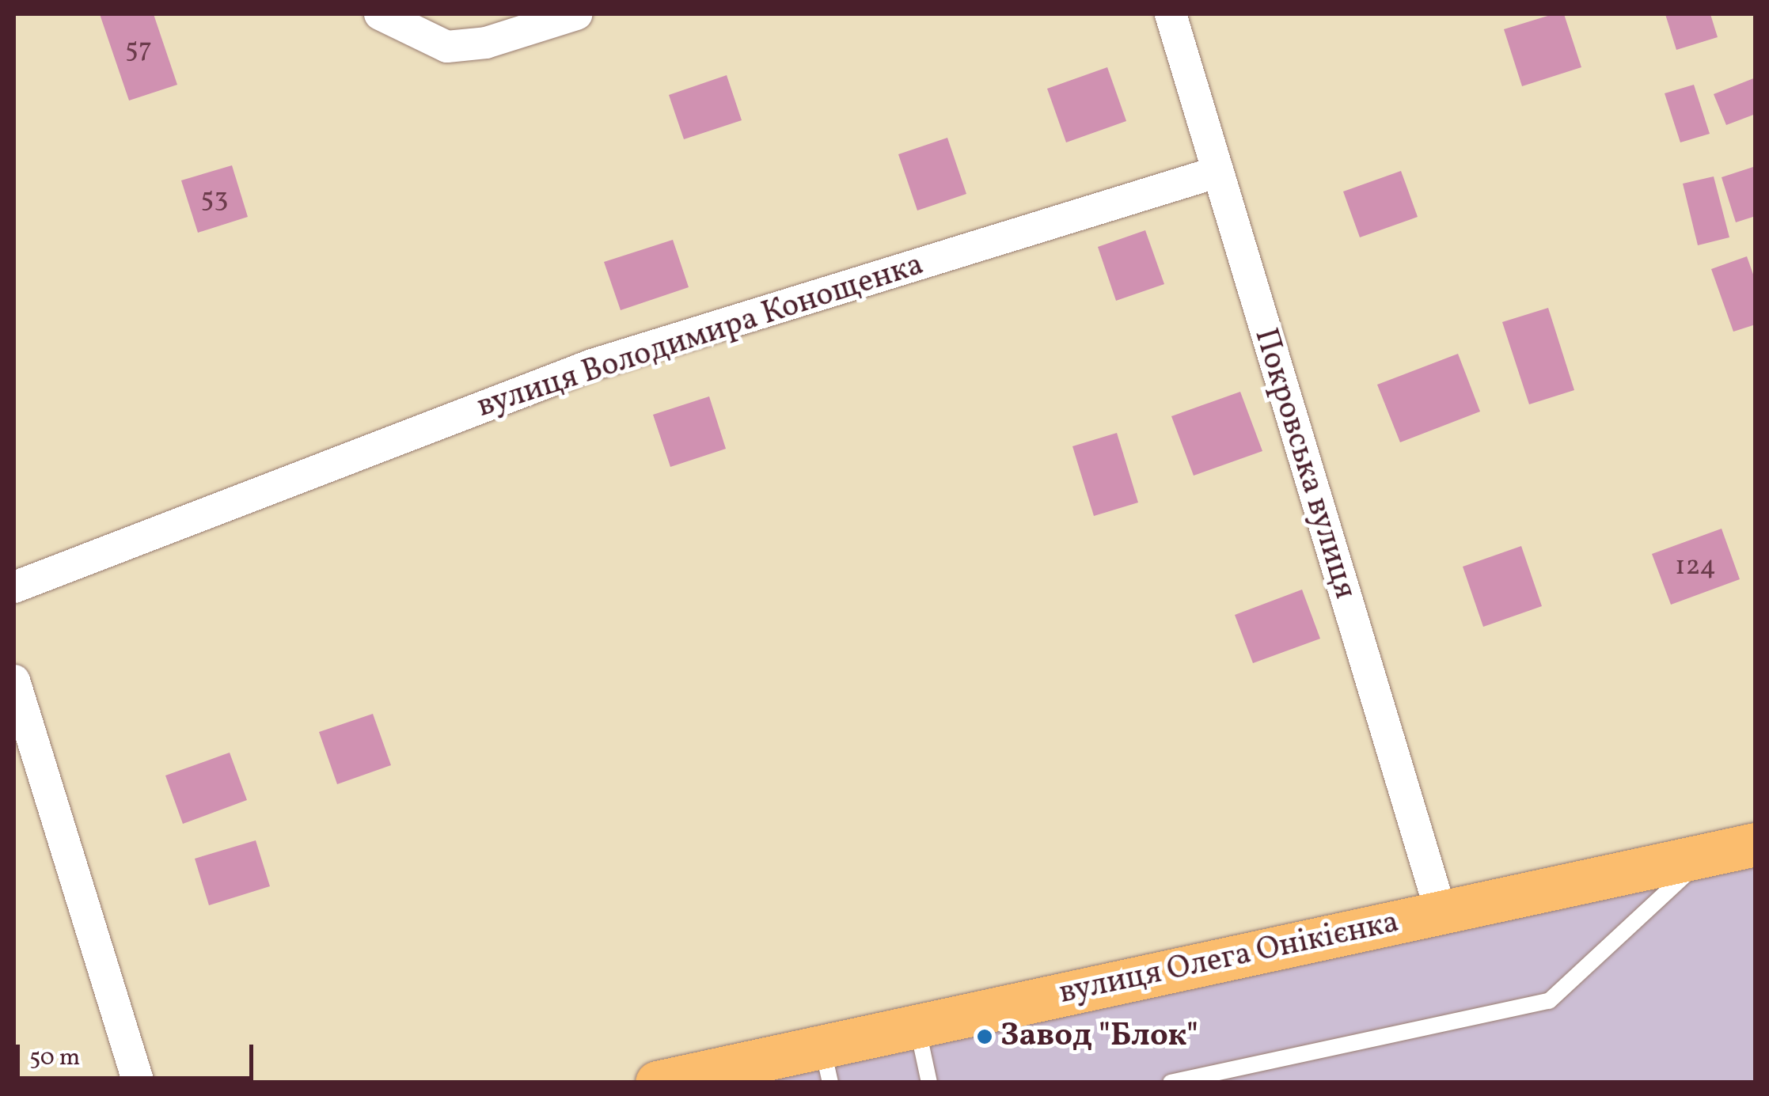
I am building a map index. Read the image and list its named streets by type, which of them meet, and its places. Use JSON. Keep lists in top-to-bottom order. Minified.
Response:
{"streets":{"main road":["вулиця Олега Онікієнка"],"street":["вулиця Володимира Конощенка","Покровська вулиця"]},"crossings":[["вулиця Володимира Конощенка","Покровська вулиця"],["Покровська вулиця","вулиця Олега Онікієнка"]],"places":["Завод \"Блок\""],"house_numbers":["57","53","124"],"scale_bar":"50 m"}
